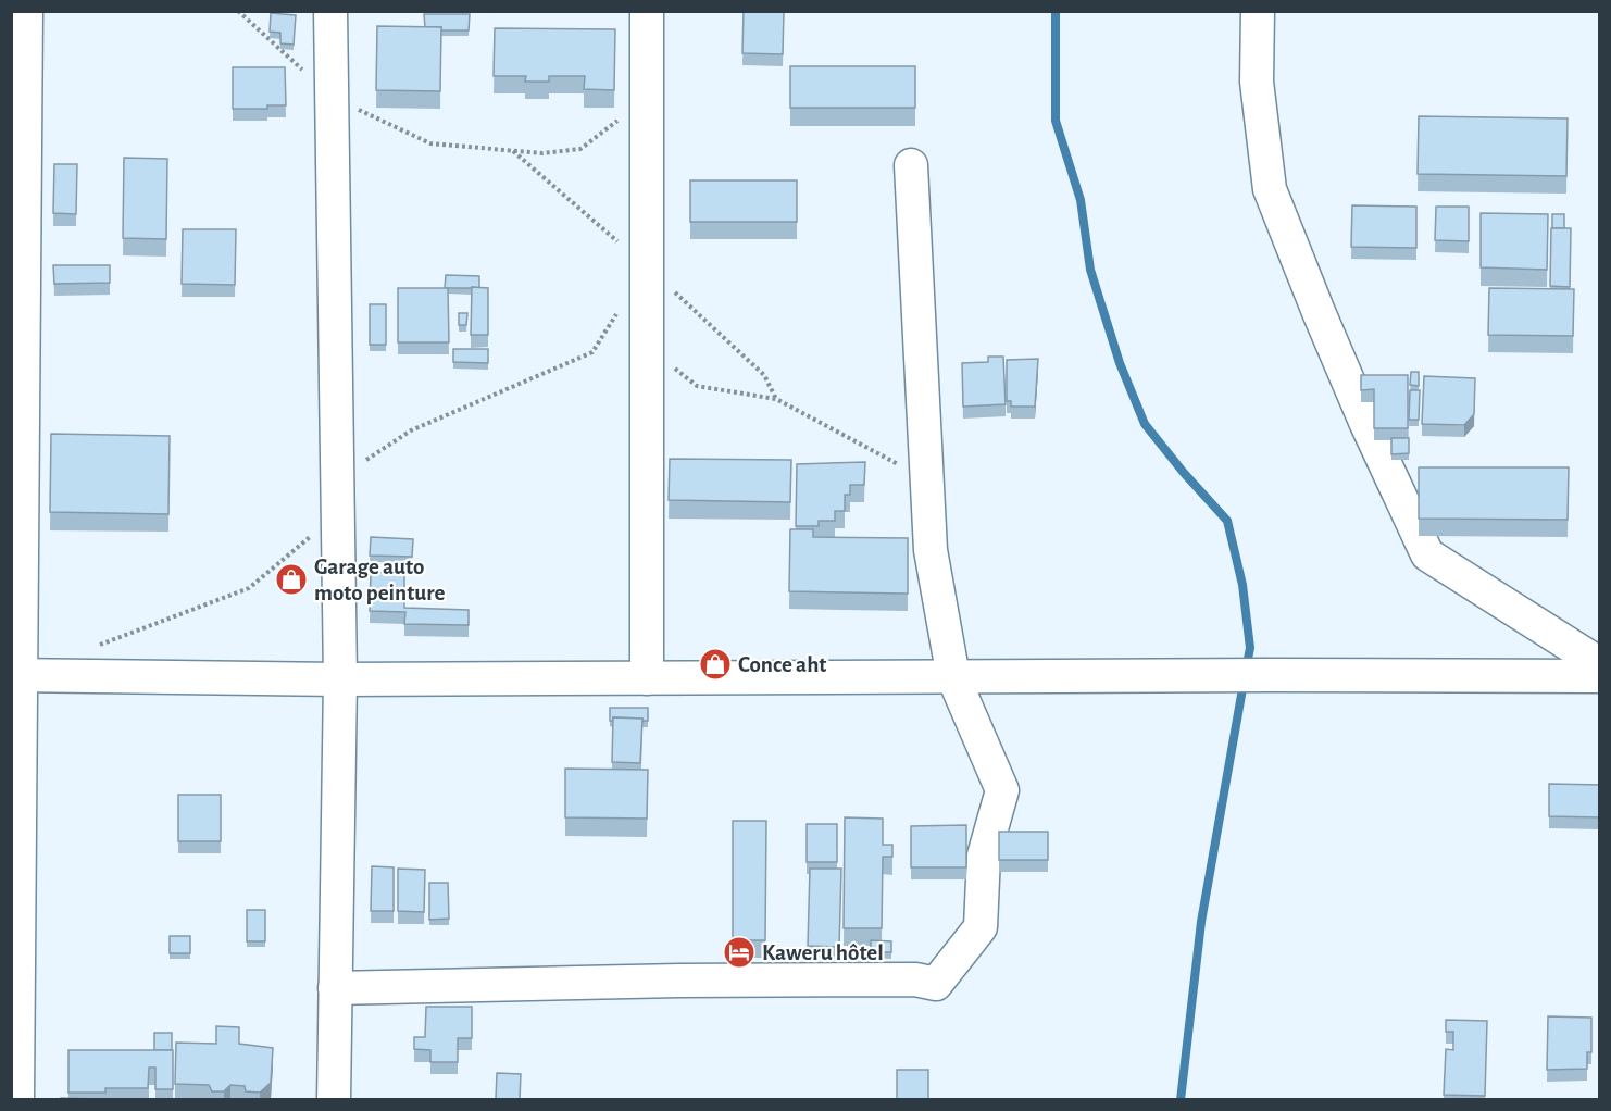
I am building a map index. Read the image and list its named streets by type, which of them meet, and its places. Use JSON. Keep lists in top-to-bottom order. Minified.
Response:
{"places":{"shop":["Garage auto moto peinture","Conce aht"],"hotel":["Kaweru hôtel"]}}
